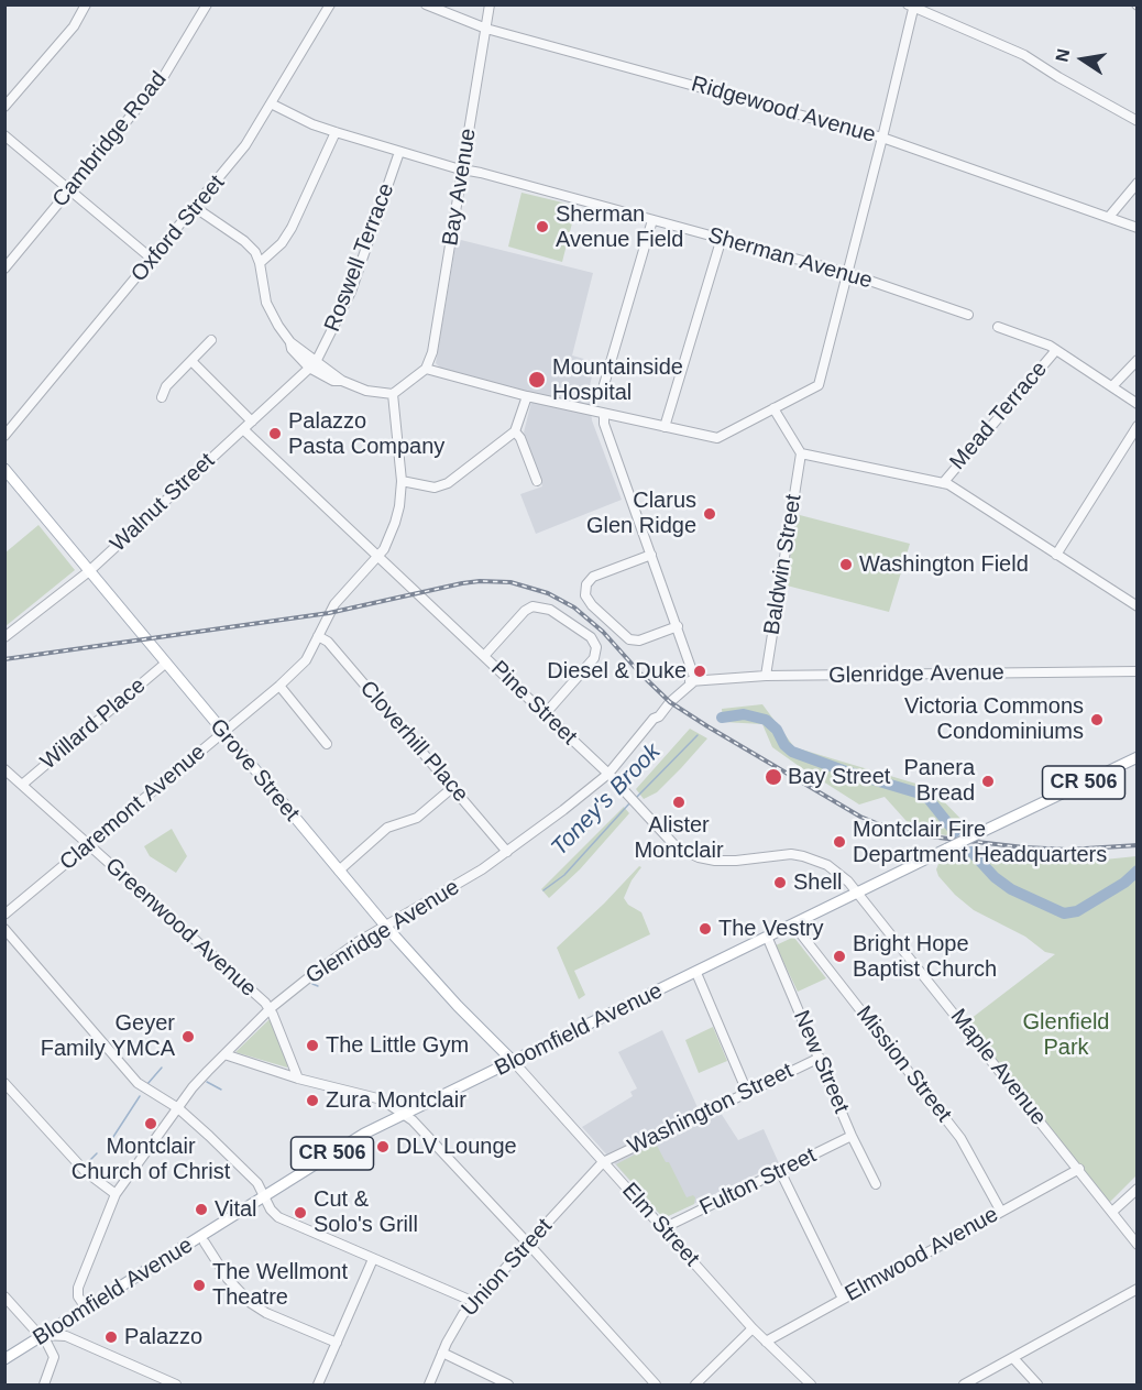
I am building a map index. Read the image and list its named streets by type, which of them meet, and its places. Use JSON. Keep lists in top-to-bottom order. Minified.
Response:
{"streets":{"main road":["Grove Street","CR 506","Bloomfield Avenue"],"street":["Ridgewood Avenue","Cambridge Road","Bay Avenue","Oxford Street","Roswell Terrace","Sherman Avenue","Mead Terrace","Walnut Street","Baldwin Street","Glenridge Avenue","Pine Street","Willard Place","Cloverhill Place","Claremont Avenue","Greenwood Avenue","New Street","Mission Street","Maple Avenue","Washington Street","Fulton Street","Elm Street","Elmwood Avenue","Union Street"]},"crossings":[["Ridgewood Avenue","Bay Avenue"],["Bay Avenue","Sherman Avenue"],["Oxford Street","Sherman Avenue"],["Roswell Terrace","Sherman Avenue"],["Roswell Terrace","Walnut Street"],["Walnut Street","Pine Street"],["Walnut Street","Grove Street"],["Baldwin Street","Glenridge Avenue"],["Glenridge Avenue","Pine Street"],["Glenridge Avenue","Cloverhill Place"],["Glenridge Avenue","Grove Street"],["Glenridge Avenue","Greenwood Avenue"],["Glenridge Avenue","Bloomfield Avenue"],["Pine Street","Claremont Avenue"],["Pine Street","Bloomfield Avenue"],["Pine Street","Maple Avenue"],["Willard Place","Grove Street"],["Willard Place","Greenwood Avenue"],["Cloverhill Place","Claremont Avenue"],["Grove Street","Claremont Avenue"],["Grove Street","Bloomfield Avenue"],["Grove Street","Elm Street"],["Claremont Avenue","Greenwood Avenue"],["Bloomfield Avenue","New Street"],["Bloomfield Avenue","Mission Street"],["Bloomfield Avenue","Maple Avenue"],["Bloomfield Avenue","Elm Street"],["New Street","Washington Street"],["New Street","Fulton Street"],["Mission Street","Elmwood Avenue"],["Maple Avenue","Elmwood Avenue"],["Washington Street","Elm Street"],["Washington Street","Union Street"],["Fulton Street","Elm Street"],["Elm Street","Elmwood Avenue"],["Elm Street","Union Street"]],"water":["Toney's Brook"],"parks":["Glenfield Park"],"places":["Sherman Avenue Field","Mountainside Hospital","Palazzo Pasta Company","Clarus Glen Ridge","Washington Field","Diesel & Duke","Victoria Commons Condominiums","Bay Street","Panera Bread","Alister Montclair","Montclair Fire Department Headquarters","Shell","The Vestry","Bright Hope Baptist Church","Geyer Family YMCA","The Little Gym","Zura Montclair","Montclair Church of Christ","DLV Lounge","Vital","Cut & Solo's Grill","The Wellmont Theatre","Palazzo"],"north":"left"}
